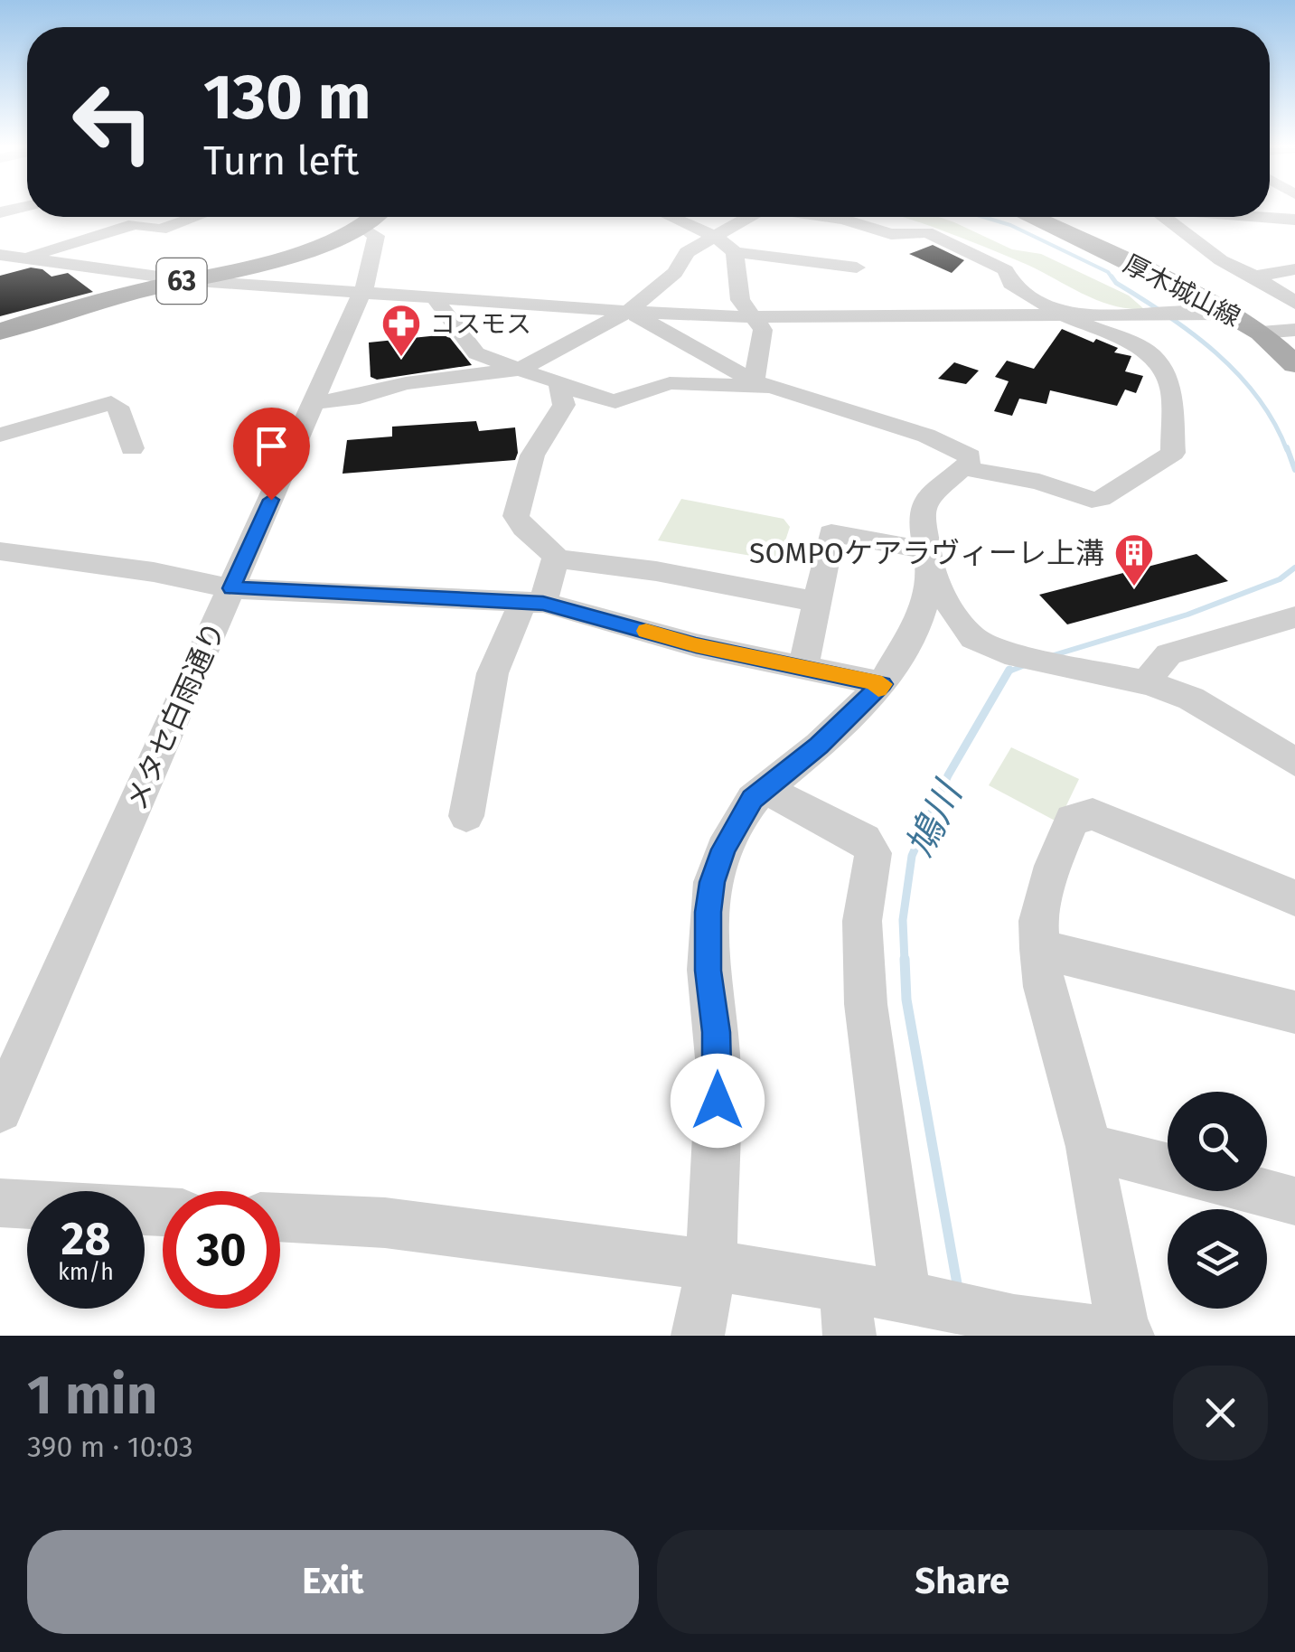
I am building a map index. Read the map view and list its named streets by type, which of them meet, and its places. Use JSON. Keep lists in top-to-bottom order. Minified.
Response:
{"streets":{"main road":["63","厚木城山線"],"street":["メタセ白雨通り"]},"water":["鳩川"],"places":{"pharmacy":["コスモス"],"building":["SOMPOケアラヴィーレ上溝"]},"page":{"turn":["130 m","Turn left"],"speed":"28 km/h","limit":"30","heading":["1 min","390 m · 10:03"],"buttons":["Exit","Share"]}}
